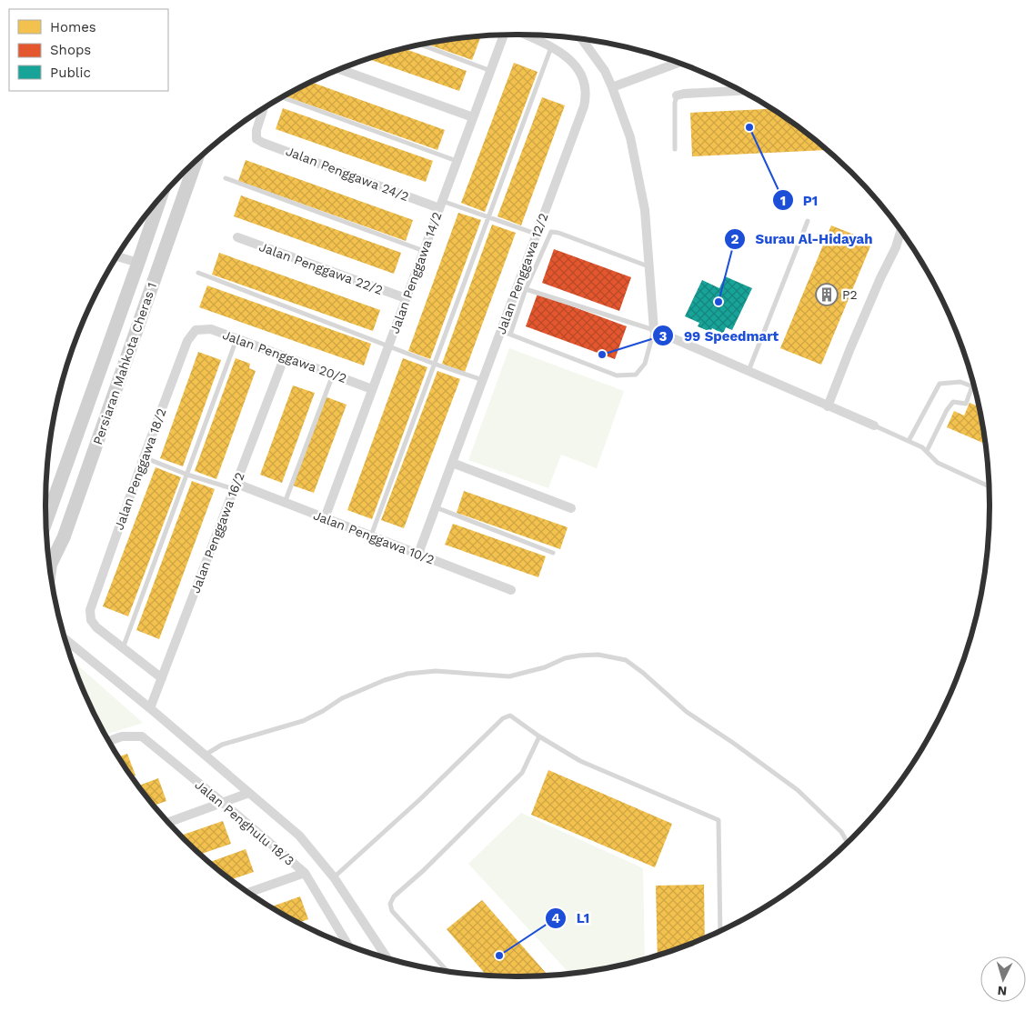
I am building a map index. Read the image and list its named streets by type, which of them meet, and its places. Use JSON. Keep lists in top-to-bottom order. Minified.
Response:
{"streets":{"main road":["Persiaran Mahkota Cheras 1"],"street":["Jalan Penggawa 24/2","Jalan Penggawa 22/2","Jalan Penggawa 14/2","Jalan Penggawa 12/2","Jalan Penggawa 20/2","Jalan Penggawa 18/2","Jalan Penggawa 16/2","Jalan Penggawa 10/2","Jalan Penghulu 18/3"]},"crossings":[["Jalan Penggawa 24/2","Jalan Penggawa 14/2"],["Jalan Penggawa 22/2","Jalan Penggawa 14/2"],["Jalan Penggawa 14/2","Jalan Penggawa 20/2"],["Jalan Penggawa 14/2","Jalan Penggawa 10/2"],["Jalan Penggawa 12/2","Jalan Penggawa 10/2"],["Jalan Penggawa 20/2","Jalan Penggawa 18/2"],["Jalan Penggawa 20/2","Jalan Penggawa 16/2"],["Jalan Penggawa 16/2","Jalan Penggawa 10/2"]],"places":{"other":["P1","Surau Al-Hidayah","99 Speedmart","L1"],"building":["P2"]},"legend":["Homes","Shops","Public"],"north":"bottom"}
